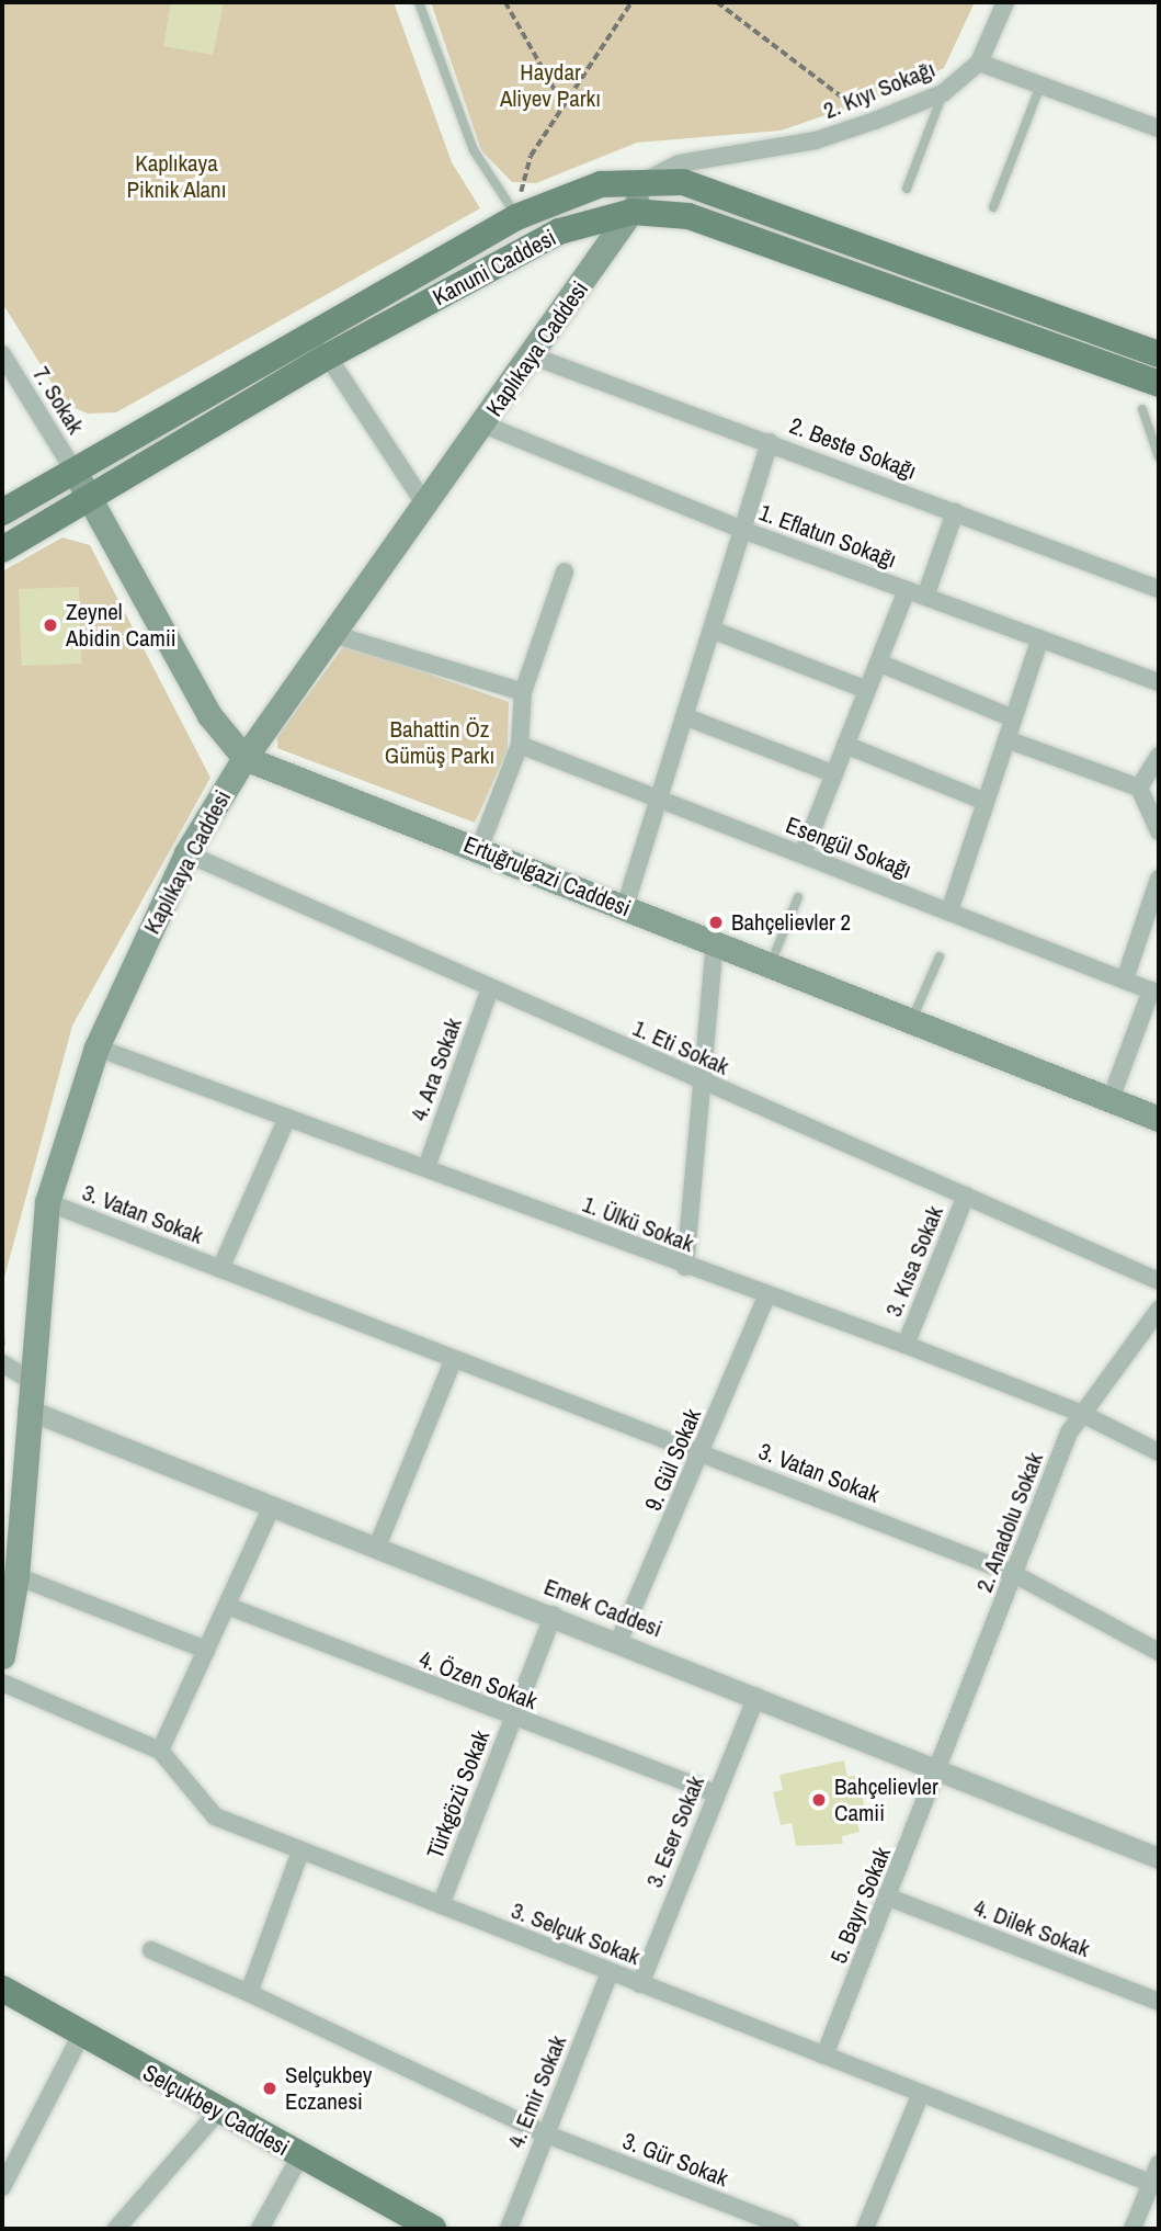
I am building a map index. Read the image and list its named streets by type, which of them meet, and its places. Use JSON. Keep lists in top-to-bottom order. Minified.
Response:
{"streets":{"main road":["Kanuni Caddesi","Kaplıkaya Caddesi","Ertuğrulgazi Caddesi","Selçukbey Caddesi"],"street":["2. Kıyı Sokağı","7. Sokak","2. Beste Sokağı","1. Eflatun Sokağı","Esengül Sokağı","1. Eti Sokak","4. Ara Sokak","3. Vatan Sokak","1. Ülkü Sokak","3. Kısa Sokak","9. Gül Sokak","2. Anadolu Sokak","Emek Caddesi","4. Özen Sokak","Türkgözü Sokak","3. Eser Sokak","5. Bayır Sokak","4. Dilek Sokak","3. Selçuk Sokak","4. Emir Sokak","3. Gür Sokak"]},"crossings":[["2. Kıyı Sokağı","Kanuni Caddesi"],["2. Kıyı Sokağı","Kaplıkaya Caddesi"],["Kanuni Caddesi","Kaplıkaya Caddesi"],["Kanuni Caddesi","7. Sokak"],["Kanuni Caddesi","Ertuğrulgazi Caddesi"],["Kaplıkaya Caddesi","2. Beste Sokağı"],["Kaplıkaya Caddesi","1. Eflatun Sokağı"],["Kaplıkaya Caddesi","Ertuğrulgazi Caddesi"],["Kaplıkaya Caddesi","1. Eti Sokak"],["Kaplıkaya Caddesi","3. Vatan Sokak"],["Kaplıkaya Caddesi","1. Ülkü Sokak"],["Kaplıkaya Caddesi","Emek Caddesi"],["7. Sokak","Ertuğrulgazi Caddesi"],["1. Eti Sokak","4. Ara Sokak"],["1. Eti Sokak","3. Kısa Sokak"],["4. Ara Sokak","1. Ülkü Sokak"],["3. Vatan Sokak","1. Ülkü Sokak"],["3. Vatan Sokak","9. Gül Sokak"],["3. Vatan Sokak","2. Anadolu Sokak"],["1. Ülkü Sokak","3. Kısa Sokak"],["1. Ülkü Sokak","9. Gül Sokak"],["1. Ülkü Sokak","2. Anadolu Sokak"],["9. Gül Sokak","Emek Caddesi"],["2. Anadolu Sokak","Emek Caddesi"],["2. Anadolu Sokak","5. Bayır Sokak"],["Emek Caddesi","Türkgözü Sokak"],["Emek Caddesi","3. Eser Sokak"],["Emek Caddesi","5. Bayır Sokak"],["4. Özen Sokak","Türkgözü Sokak"],["4. Özen Sokak","3. Eser Sokak"],["Türkgözü Sokak","3. Selçuk Sokak"],["3. Eser Sokak","3. Selçuk Sokak"],["5. Bayır Sokak","4. Dilek Sokak"],["5. Bayır Sokak","3. Selçuk Sokak"],["3. Selçuk Sokak","4. Emir Sokak"],["4. Emir Sokak","3. Gür Sokak"]],"parks":["Haydar Aliyev Parkı","Kaplıkaya Piknik Alanı","Bahattin Öz Gümüş Parkı"],"places":["Zeynel Abidin Camii","Bahçelievler 2","Bahçelievler Camii","Selçukbey Eczanesi"]}
